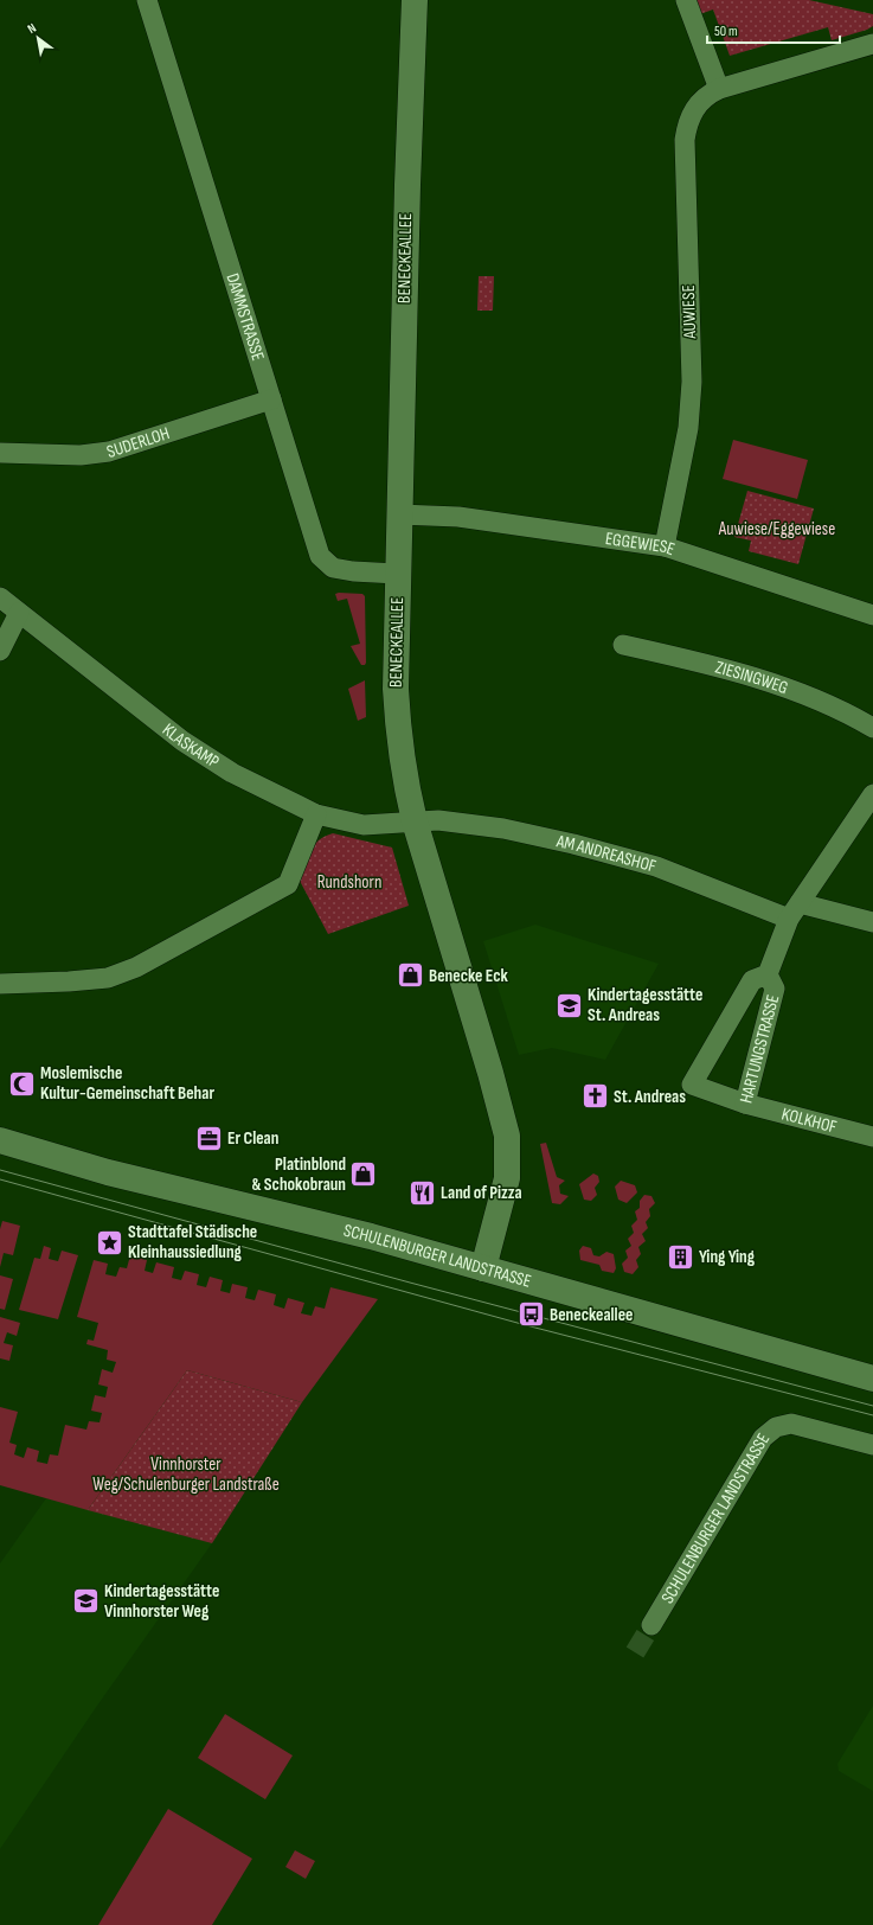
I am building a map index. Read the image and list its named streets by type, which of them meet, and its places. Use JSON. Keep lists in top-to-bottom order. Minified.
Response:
{"streets":{"street":["BENECKEALLEE","AUWIESE","DAMMSTRASSE","SUDERLOH","EGGEWIESE","ZIESINGWEG","KLASKAMP","AM ANDREASHOF","HARTUNGSTRASSE","KOLKHOF","SCHULENBURGER LANDSTRASSE"]},"crossings":[["BENECKEALLEE","DAMMSTRASSE"],["BENECKEALLEE","EGGEWIESE"],["BENECKEALLEE","KLASKAMP"],["BENECKEALLEE","AM ANDREASHOF"],["BENECKEALLEE","SCHULENBURGER LANDSTRASSE"],["AUWIESE","EGGEWIESE"],["DAMMSTRASSE","SUDERLOH"],["KLASKAMP","AM ANDREASHOF"],["AM ANDREASHOF","HARTUNGSTRASSE"],["HARTUNGSTRASSE","KOLKHOF"]],"parks":["Auwiese/Eggewiese","Rundshorn","Vinnhorster Weg/Schulenburger Landstraße"],"places":{"shop":["Benecke Eck","Platinblond & Schokobraun"],"school or university":["Kindertagesstätte St. Andreas","Kindertagesstätte Vinnhorster Weg"],"mosque":["Moslemische Kultur-Gemeinschaft Behar"],"church":["St. Andreas"],"office":["Er Clean"],"restaurant":["Land of Pizza"],"place":["Stadttafel Städische Kleinhaussiedlung"],"building":["Ying Ying"],"bus stop":["Beneckeallee"]},"scale_bar":"50 m","north":"top left"}
